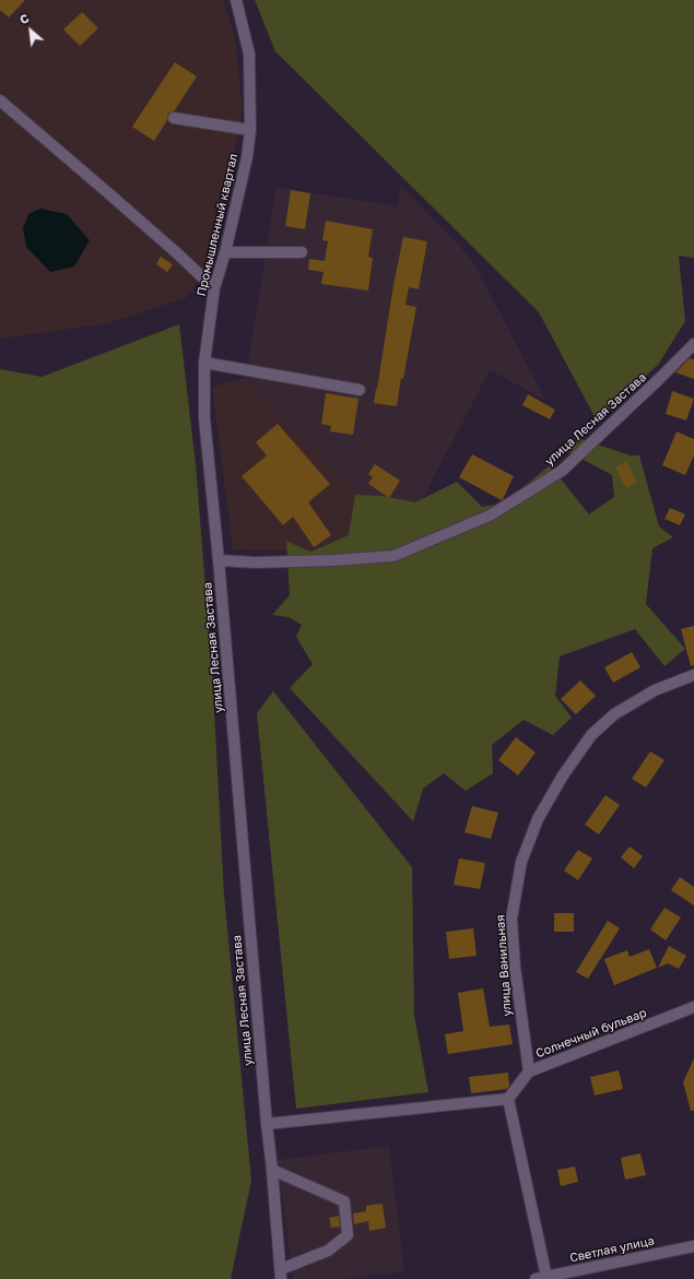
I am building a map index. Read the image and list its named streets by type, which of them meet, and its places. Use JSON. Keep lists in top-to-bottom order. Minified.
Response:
{"streets":{"street":["Промышленный квартал","улица Лесная Застава","улица Ванильная","Солнечный бульвар","Светлая улица"]},"crossings":[["Промышленный квартал","улица Лесная Застава"],["улица Ванильная","Солнечный бульвар"]],"north":"top left"}
